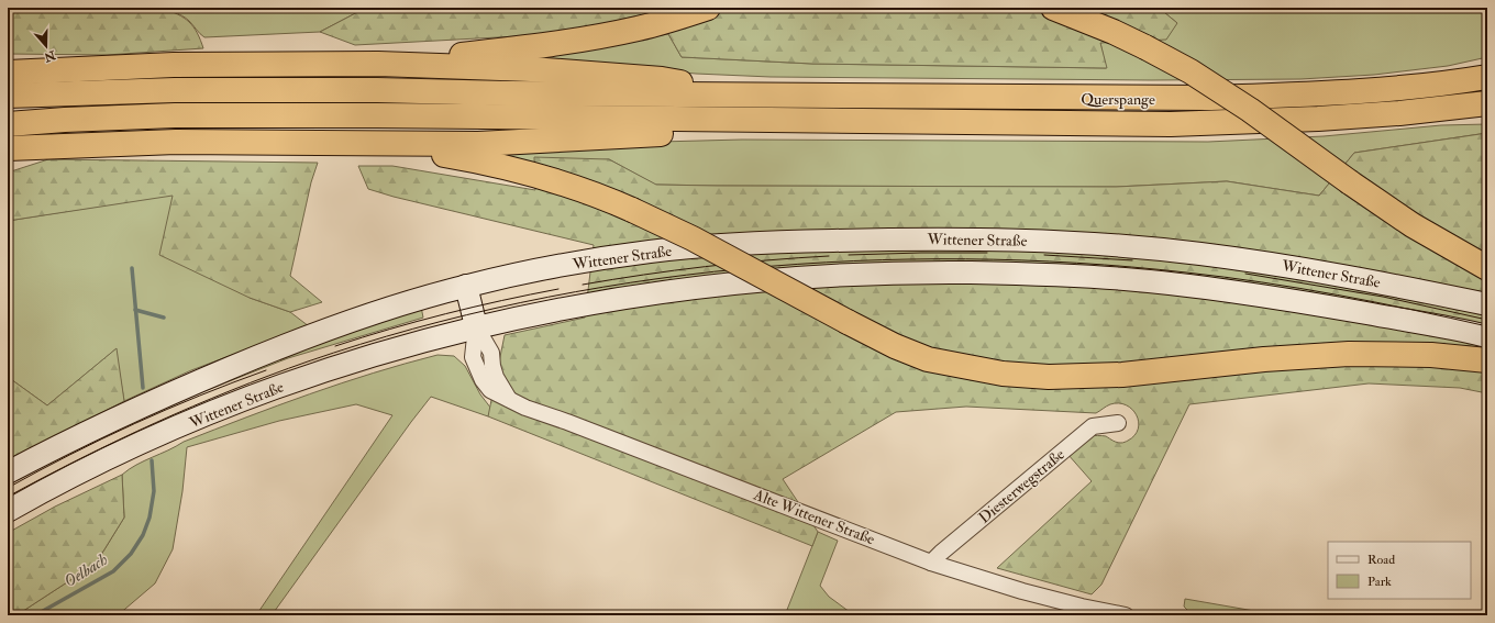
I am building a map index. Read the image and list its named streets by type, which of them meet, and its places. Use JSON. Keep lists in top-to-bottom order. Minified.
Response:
{"streets":{"highway":["Querspange"],"main road":["Wittener Straße"],"street":["Diesterwegstraße","Alte Wittener Straße"]},"crossings":[["Wittener Straße","Alte Wittener Straße"],["Diesterwegstraße","Alte Wittener Straße"]],"water":["Oelbach"],"legend":["Road","Park"],"north":"bottom"}
